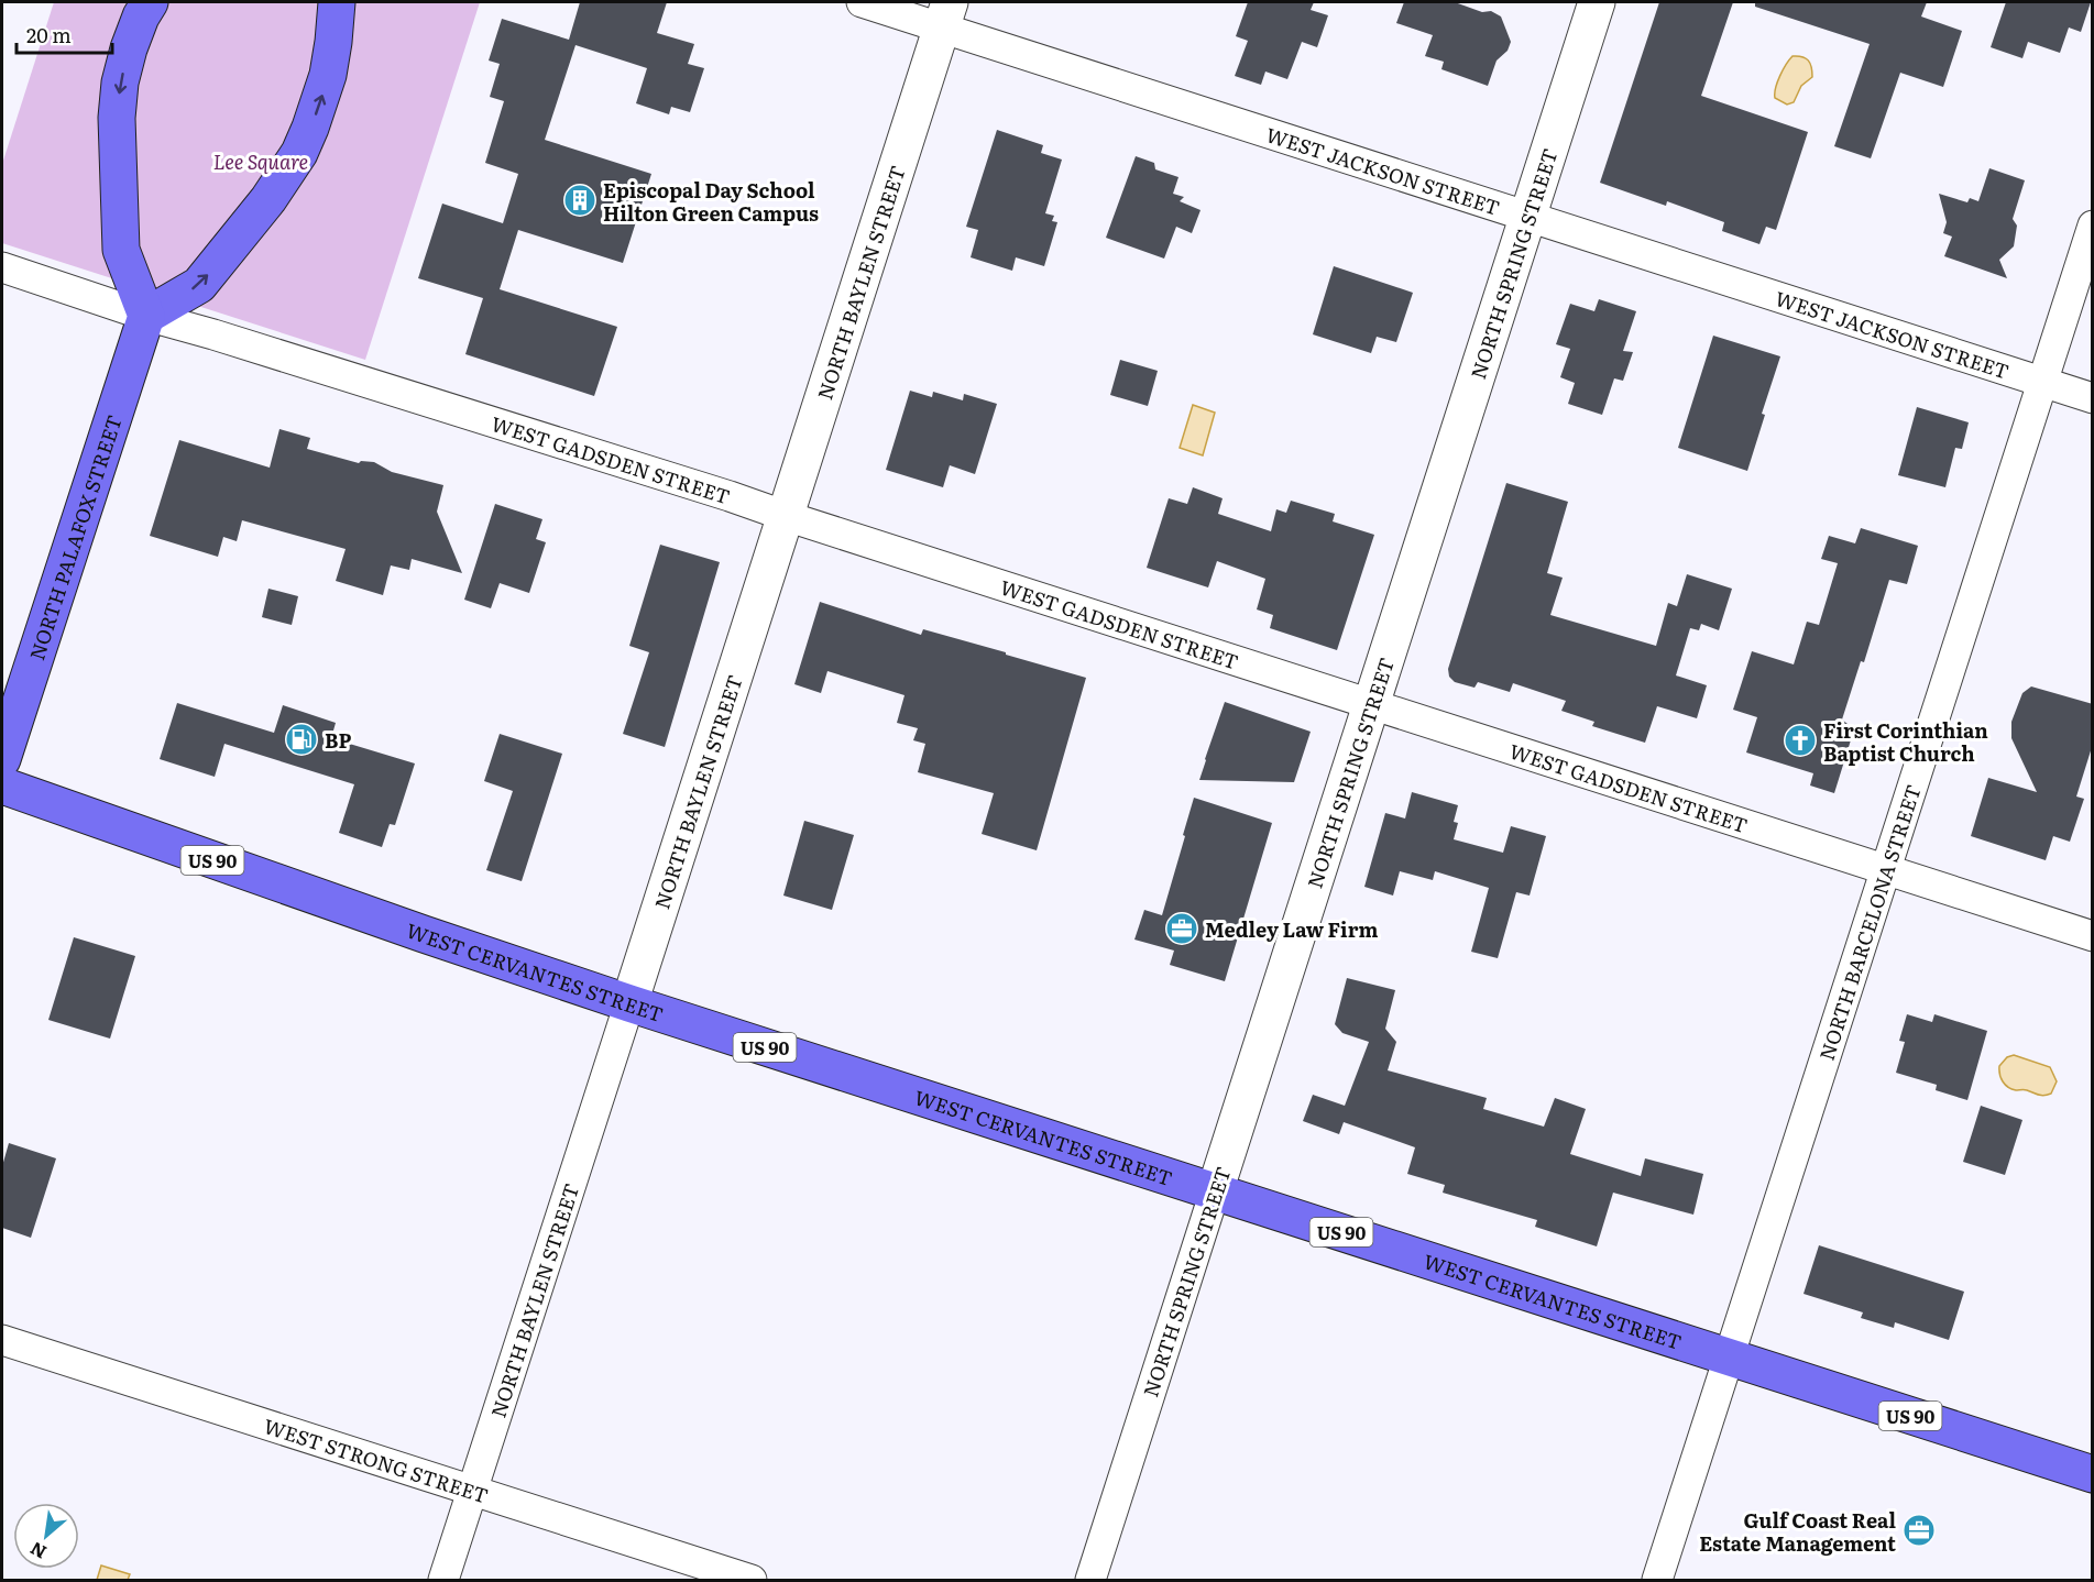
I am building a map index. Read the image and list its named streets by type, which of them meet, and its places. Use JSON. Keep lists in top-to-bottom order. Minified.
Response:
{"streets":{"main road":["NORTH PALAFOX STREET","US 90","WEST CERVANTES STREET"],"street":["WEST JACKSON STREET","NORTH SPRING STREET","NORTH BAYLEN STREET","WEST GADSDEN STREET","NORTH BARCELONA STREET","WEST STRONG STREET"]},"crossings":[["WEST JACKSON STREET","NORTH SPRING STREET"],["WEST JACKSON STREET","NORTH BAYLEN STREET"],["WEST JACKSON STREET","NORTH BARCELONA STREET"],["NORTH SPRING STREET","WEST GADSDEN STREET"],["NORTH SPRING STREET","WEST CERVANTES STREET"],["NORTH BAYLEN STREET","WEST GADSDEN STREET"],["NORTH BAYLEN STREET","WEST CERVANTES STREET"],["NORTH BAYLEN STREET","WEST STRONG STREET"],["WEST GADSDEN STREET","NORTH PALAFOX STREET"],["WEST GADSDEN STREET","NORTH BARCELONA STREET"],["NORTH BARCELONA STREET","WEST CERVANTES STREET"]],"parks":["Lee Square"],"places":{"building":["Episcopal Day School Hilton Green Campus"],"fuel station":["BP"],"church":["First Corinthian Baptist Church"],"office":["Medley Law Firm","Gulf Coast Real Estate Management"]},"scale_bar":"20 m","north":"bottom left"}
